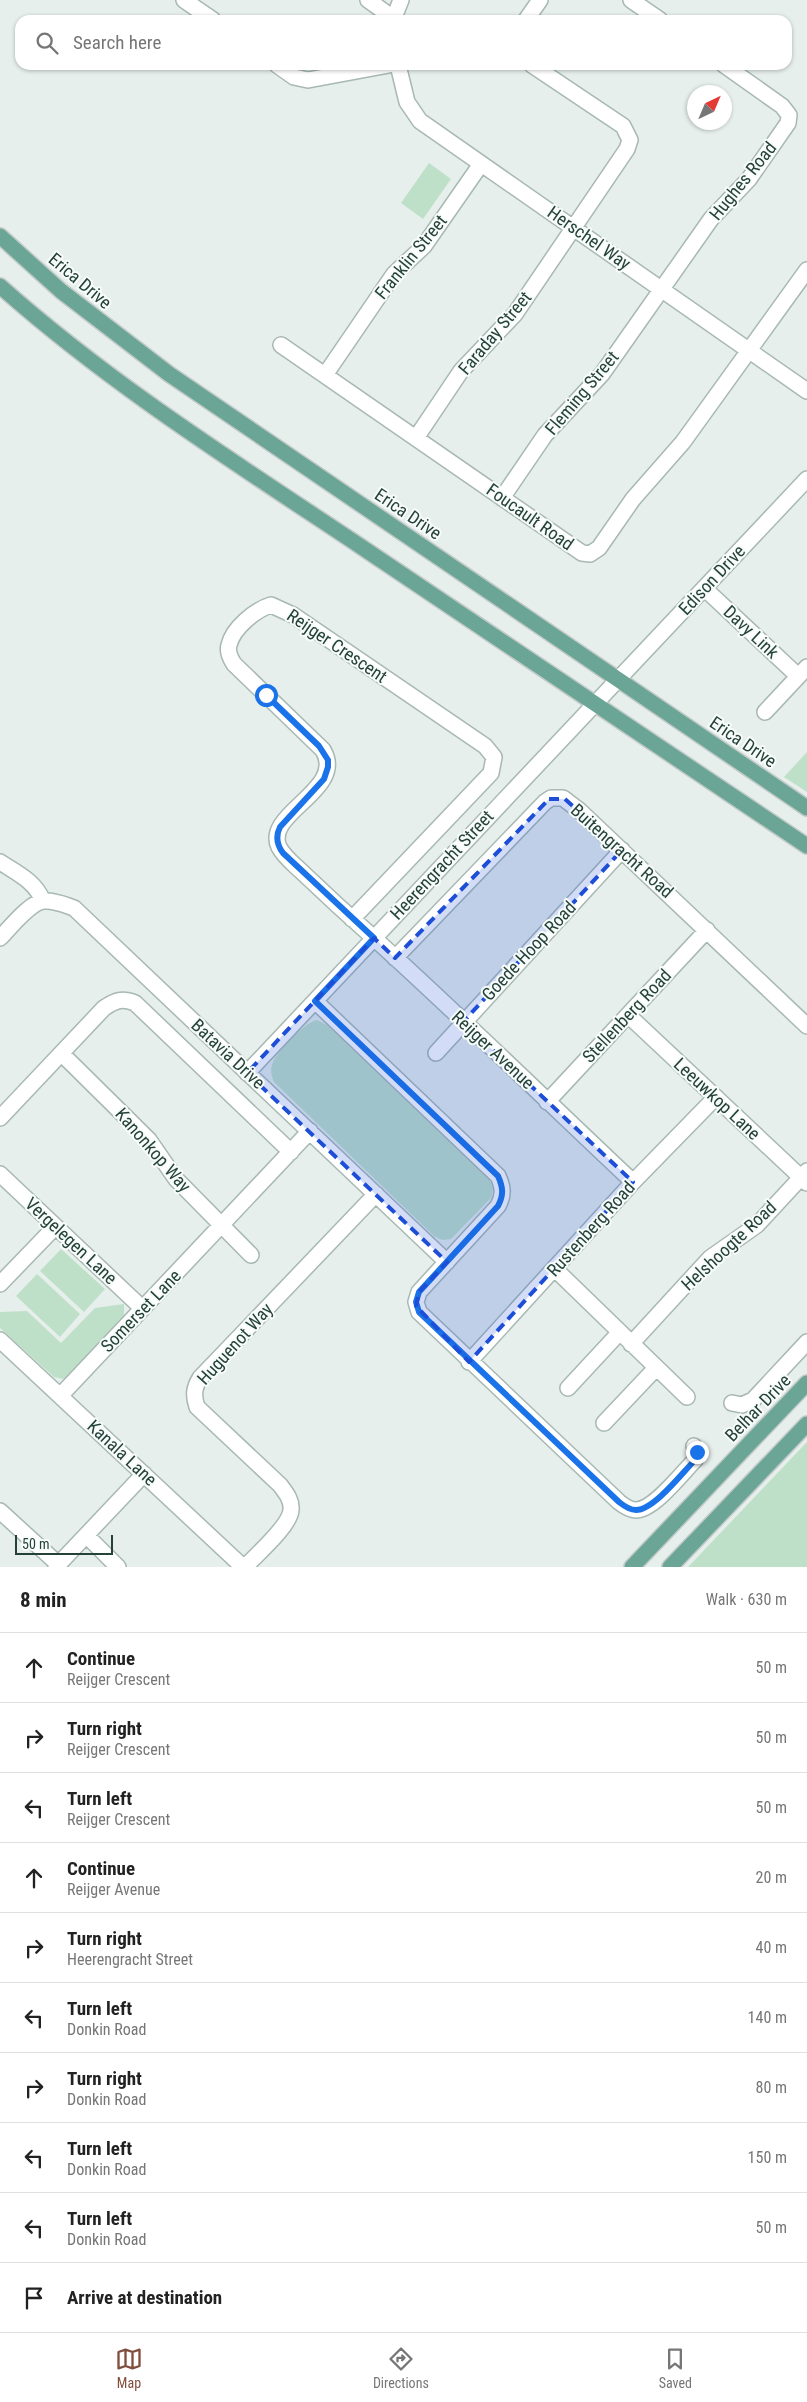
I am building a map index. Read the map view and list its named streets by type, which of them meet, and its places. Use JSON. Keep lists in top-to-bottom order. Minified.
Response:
{"streets":{"main road":["Erica Drive","Belhar Drive"],"street":["Hughes Road","Herschel Way","Franklin Street","Faraday Street","Fleming Street","Foucault Road","Edison Drive","Davy Link","Reijger Crescent","Buitengracht Road","Heerengracht Street","Goede Hoop Road","Stellenberg Road","Reijger Avenue","Batavia Drive","Leeuwkop Lane","Kanonkop Way","Rustenberg Road","Vergelegen Lane","Helshoogte Road","Somerset Lane","Huguenot Way","Kanala Lane"]},"crossings":[["Hughes Road","Herschel Way"],["Hughes Road","Fleming Street"],["Herschel Way","Franklin Street"],["Herschel Way","Faraday Street"],["Herschel Way","Fleming Street"],["Herschel Way","Foucault Road"],["Franklin Street","Foucault Road"],["Erica Drive","Edison Drive"],["Faraday Street","Foucault Road"],["Fleming Street","Foucault Road"],["Edison Drive","Davy Link"],["Edison Drive","Heerengracht Street"],["Reijger Crescent","Reijger Avenue"],["Buitengracht Road","Goede Hoop Road"],["Buitengracht Road","Stellenberg Road"],["Buitengracht Road","Reijger Avenue"],["Heerengracht Street","Reijger Avenue"],["Heerengracht Street","Batavia Drive"],["Goede Hoop Road","Reijger Avenue"],["Stellenberg Road","Reijger Avenue"],["Stellenberg Road","Leeuwkop Lane"],["Reijger Avenue","Rustenberg Road"],["Batavia Drive","Kanonkop Way"],["Batavia Drive","Somerset Lane"],["Batavia Drive","Huguenot Way"],["Leeuwkop Lane","Rustenberg Road"],["Leeuwkop Lane","Helshoogte Road"],["Kanonkop Way","Somerset Lane"],["Vergelegen Lane","Somerset Lane"],["Somerset Lane","Kanala Lane"],["Huguenot Way","Kanala Lane"]],"scale_bar":"50 m","north":"top right","page":{"search":"Search here","scale":"50 m","heading":["8 min","Walk · 630 m"],"list":[["Continue","Reijger Crescent","50 m"],["Turn right","Reijger Crescent","50 m"],["Turn left","Reijger Crescent","50 m"],["Continue","Reijger Avenue","20 m"],["Turn right","Heerengracht Street","40 m"],["Turn left","Donkin Road","140 m"],["Turn right","Donkin Road","80 m"],["Turn left","Donkin Road","150 m"],["Turn left","Donkin Road","50 m"],"Arrive at destination"],"nav":["Map","Directions","Saved"]}}
